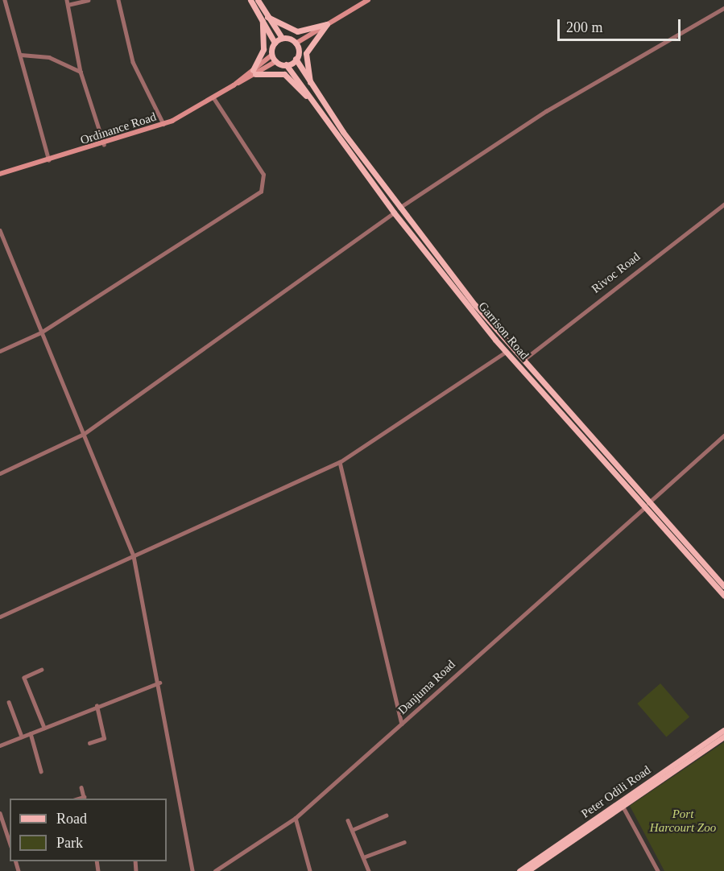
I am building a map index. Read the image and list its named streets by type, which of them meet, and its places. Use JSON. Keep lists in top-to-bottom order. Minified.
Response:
{"streets":{"main road":["Garrison Road","Peter Odili Road"],"street":["Ordinance Road","Rivoc Road","Danjuma Road"]},"crossings":[["Ordinance Road","Garrison Road"],["Rivoc Road","Garrison Road"],["Garrison Road","Danjuma Road"]],"parks":["Port Harcourt Zoo"],"legend":["Road","Park"],"scale_bar":"200 m"}
